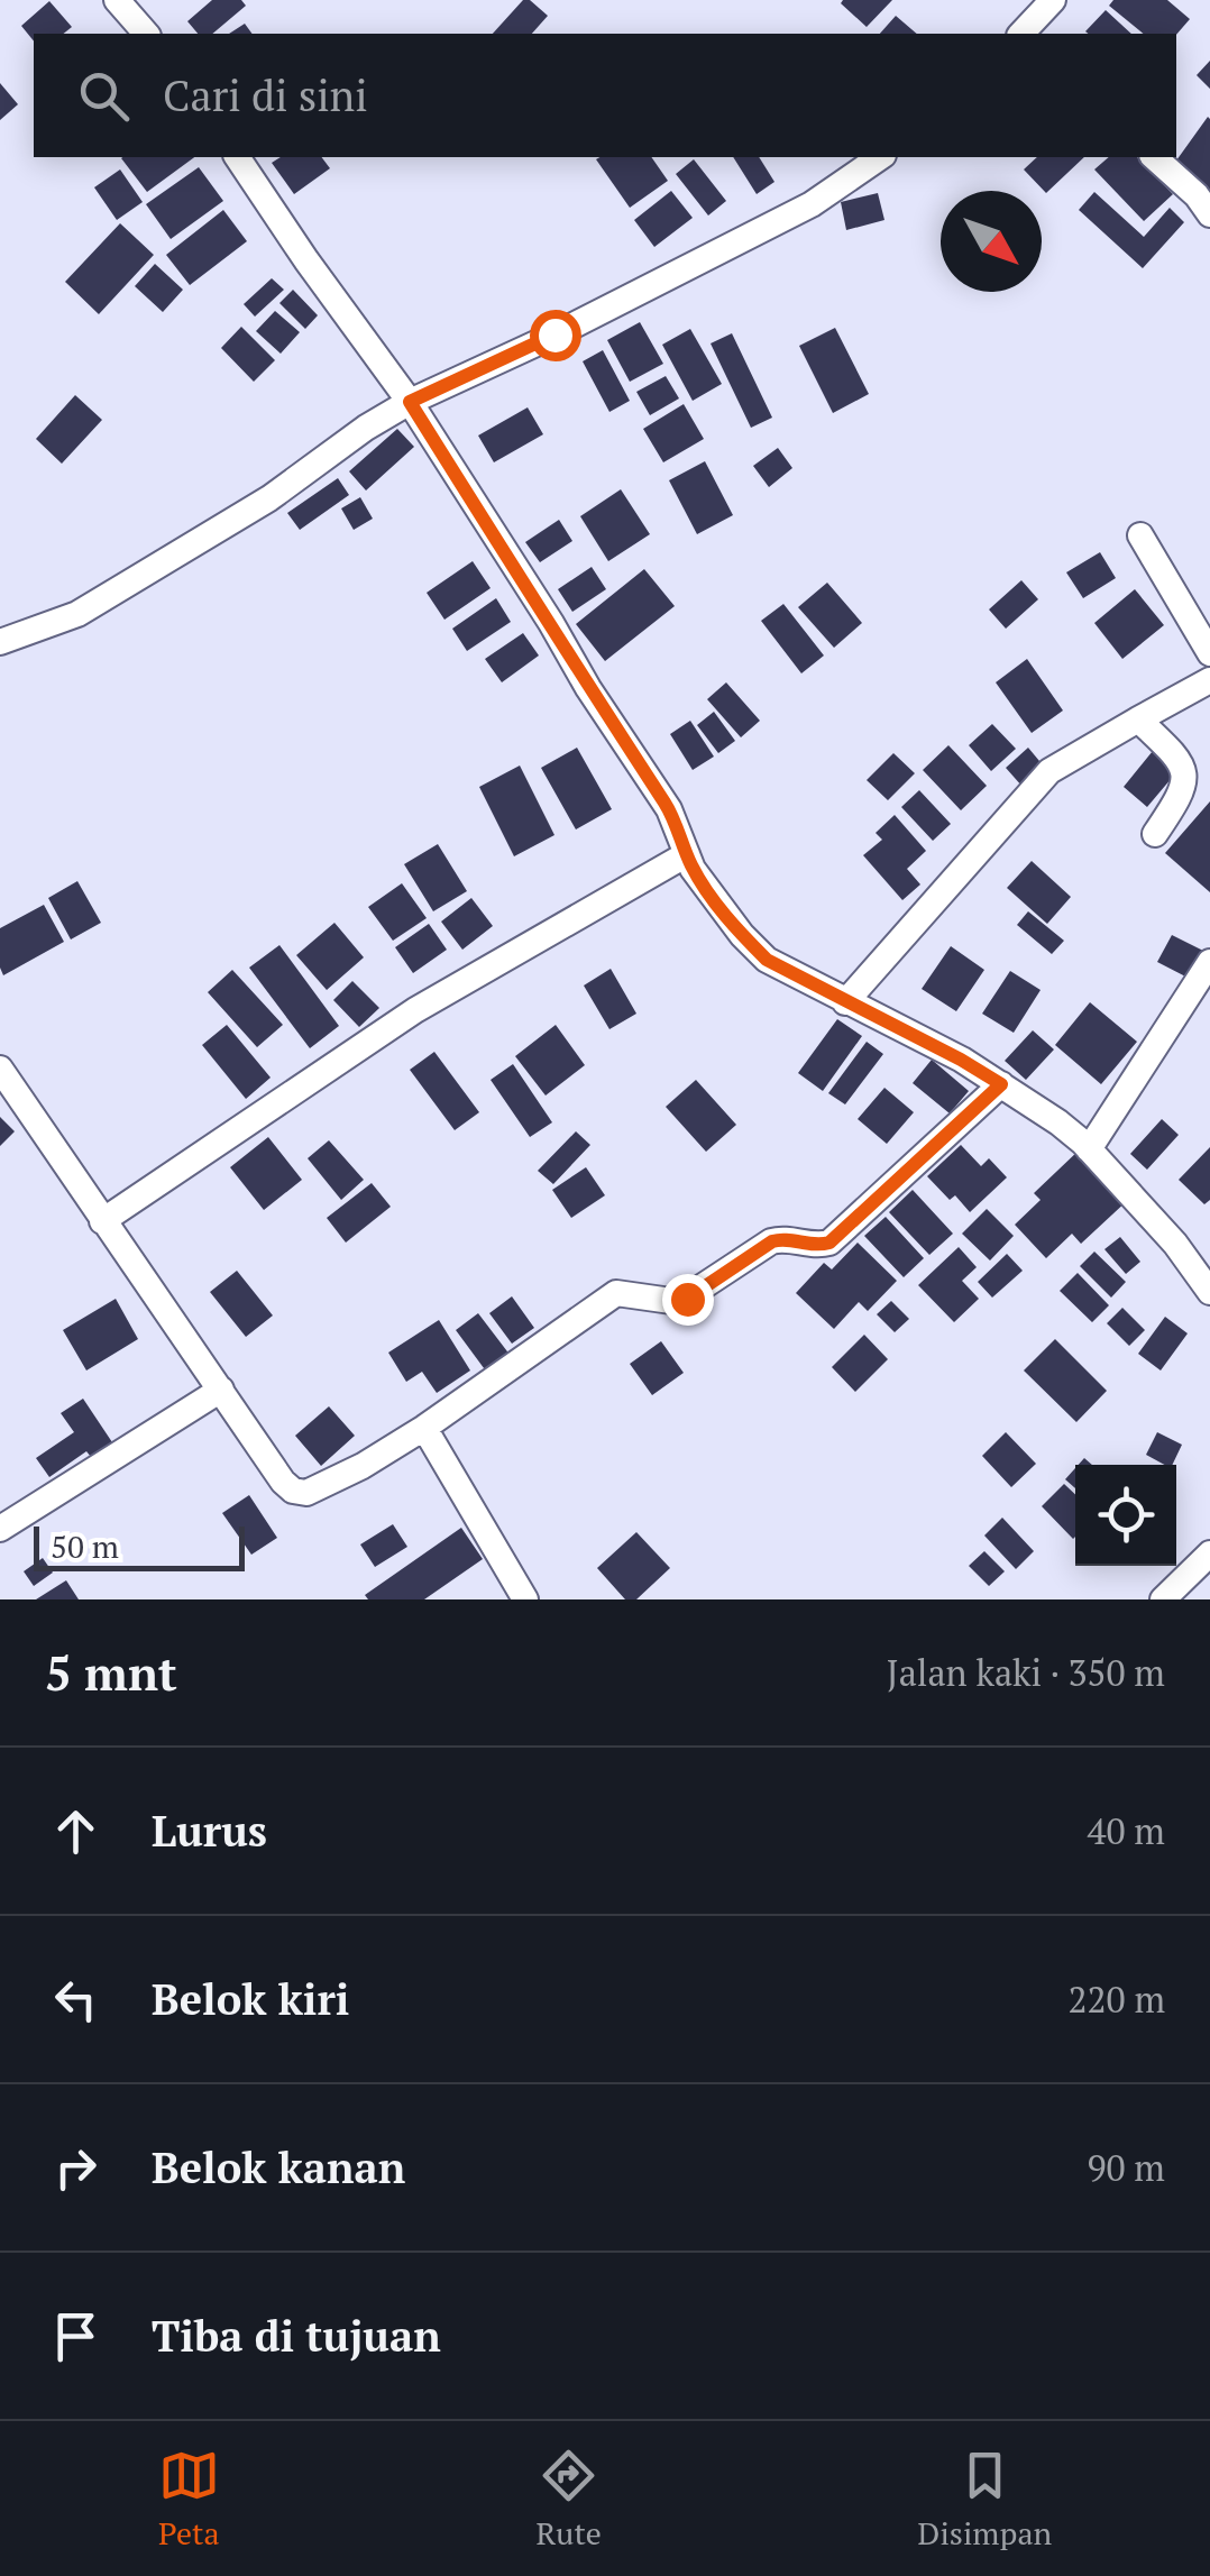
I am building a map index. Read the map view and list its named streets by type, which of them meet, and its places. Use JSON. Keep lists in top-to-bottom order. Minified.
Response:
{"scale_bar":"50 m","north":"bottom right","page":{"search":"Cari di sini","scale":"50 m","heading":["5 mnt","Jalan kaki · 350 m"],"list":[["Lurus","40 m"],["Belok kiri","220 m"],["Belok kanan","90 m"],"Tiba di tujuan"],"nav":["Peta","Rute","Disimpan"]}}
